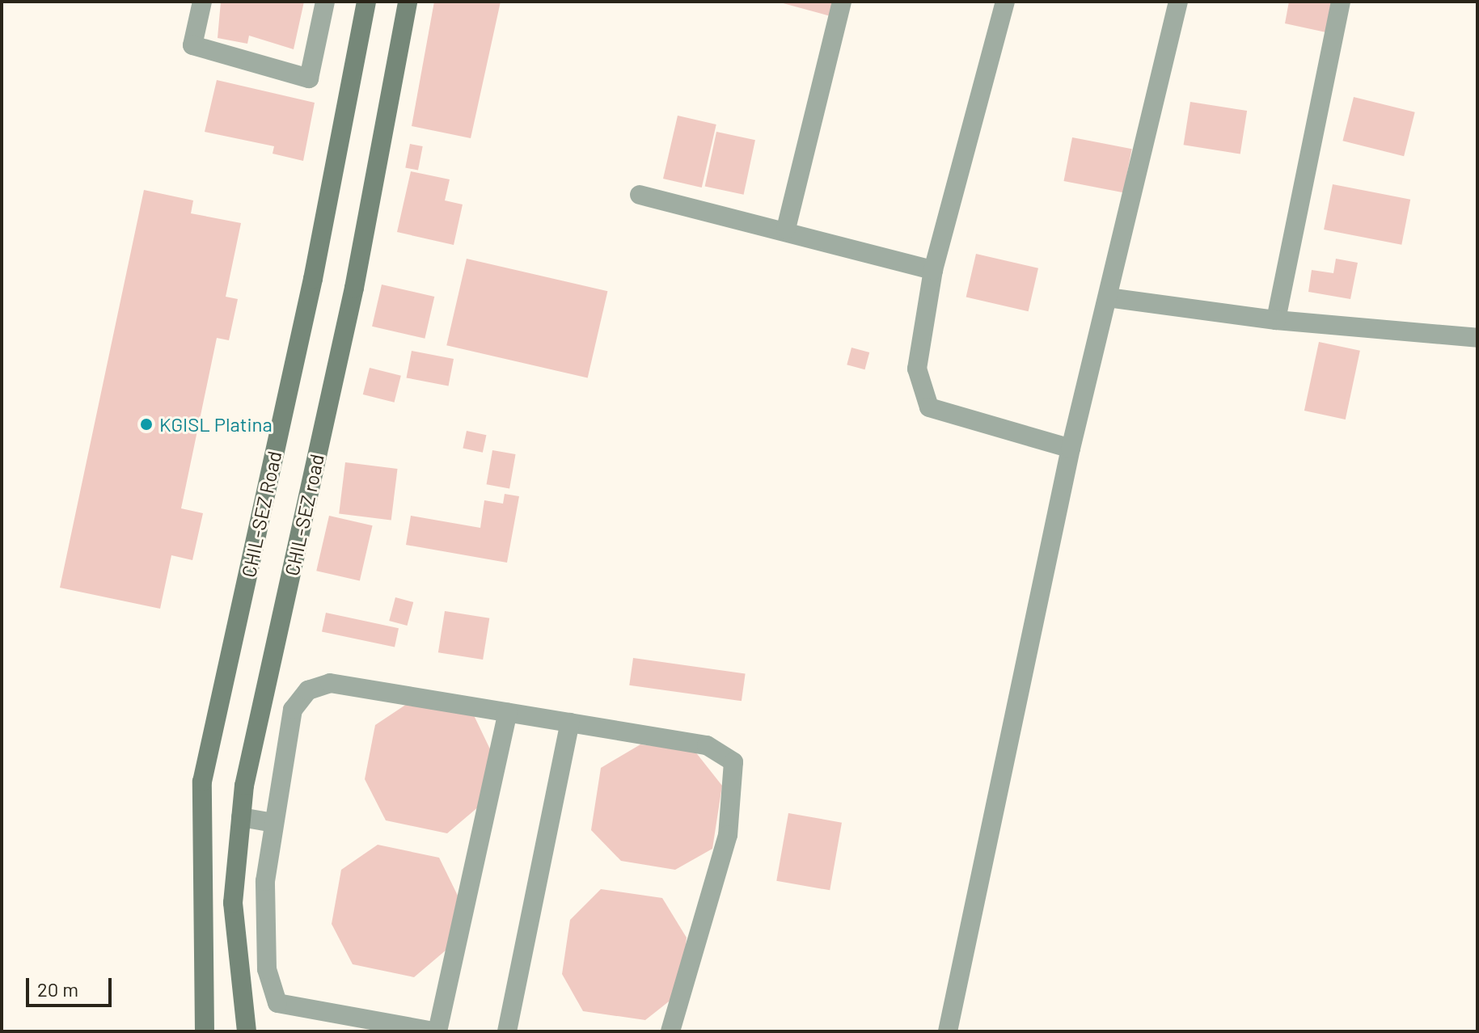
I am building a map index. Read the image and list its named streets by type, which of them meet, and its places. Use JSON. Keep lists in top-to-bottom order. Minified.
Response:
{"streets":{"street":["CHIL-SEZ Road","CHIL-SEZ road"]},"places":["KGISL Platina"],"scale_bar":"20 m"}
